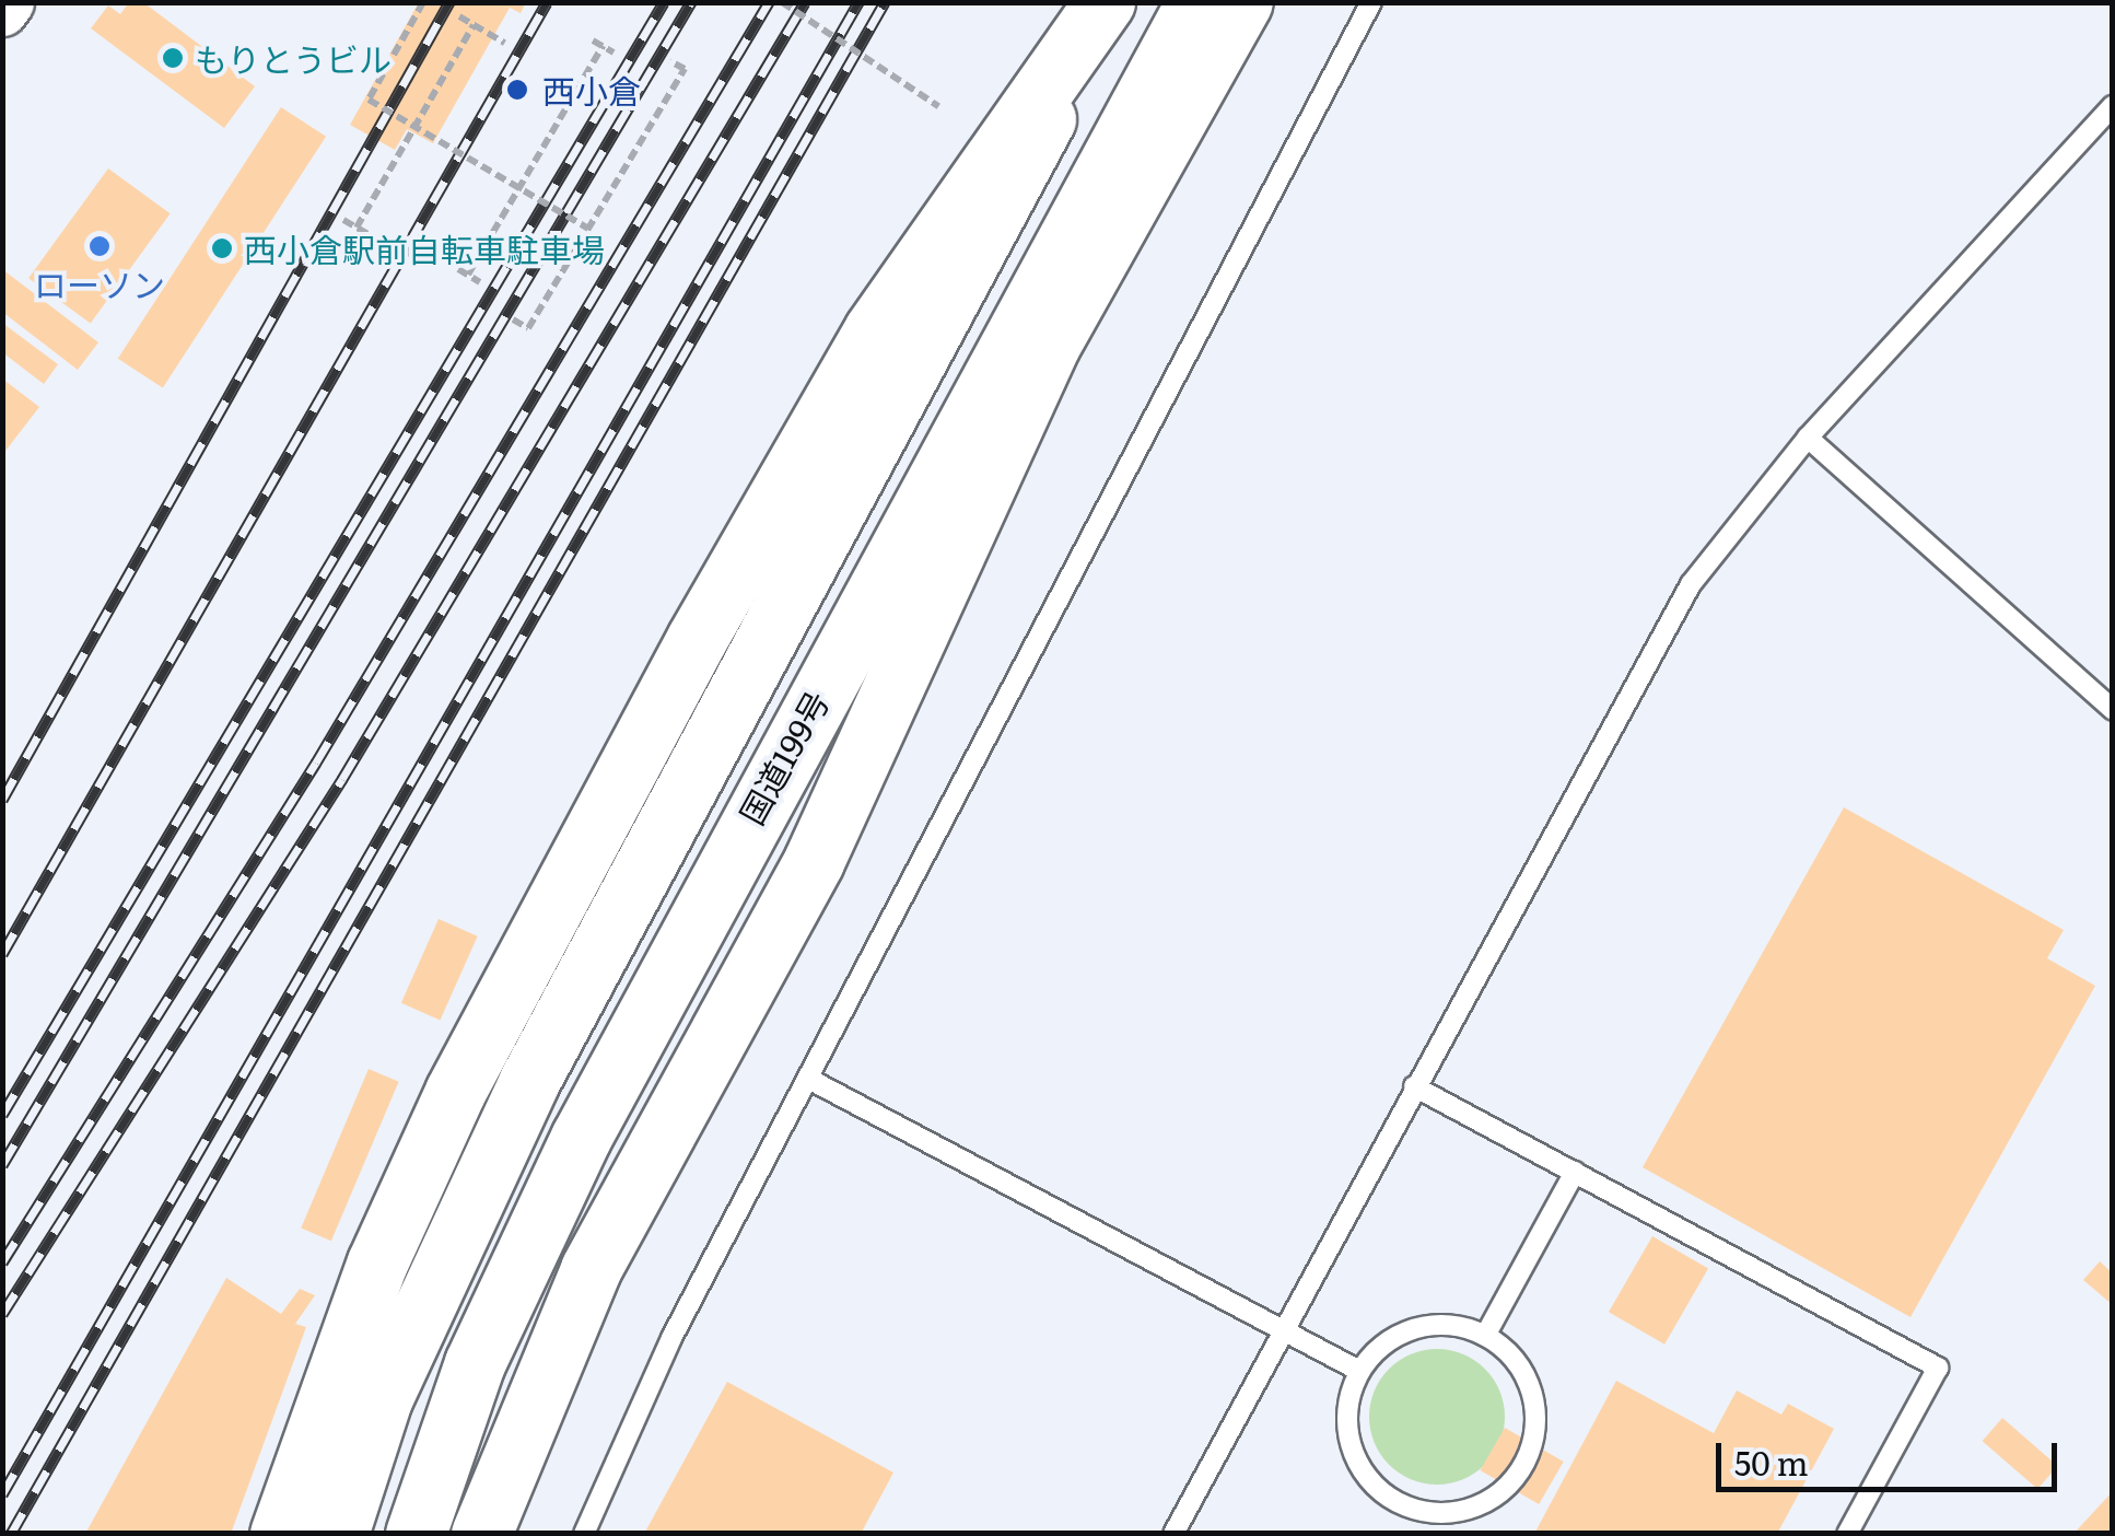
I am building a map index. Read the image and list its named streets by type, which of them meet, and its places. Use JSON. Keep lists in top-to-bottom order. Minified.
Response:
{"streets":{"highway":["国道199号"]},"places":["もりとうビル","西小倉","ローソン","西小倉駅前自転車駐車場"],"scale_bar":"50 m"}
